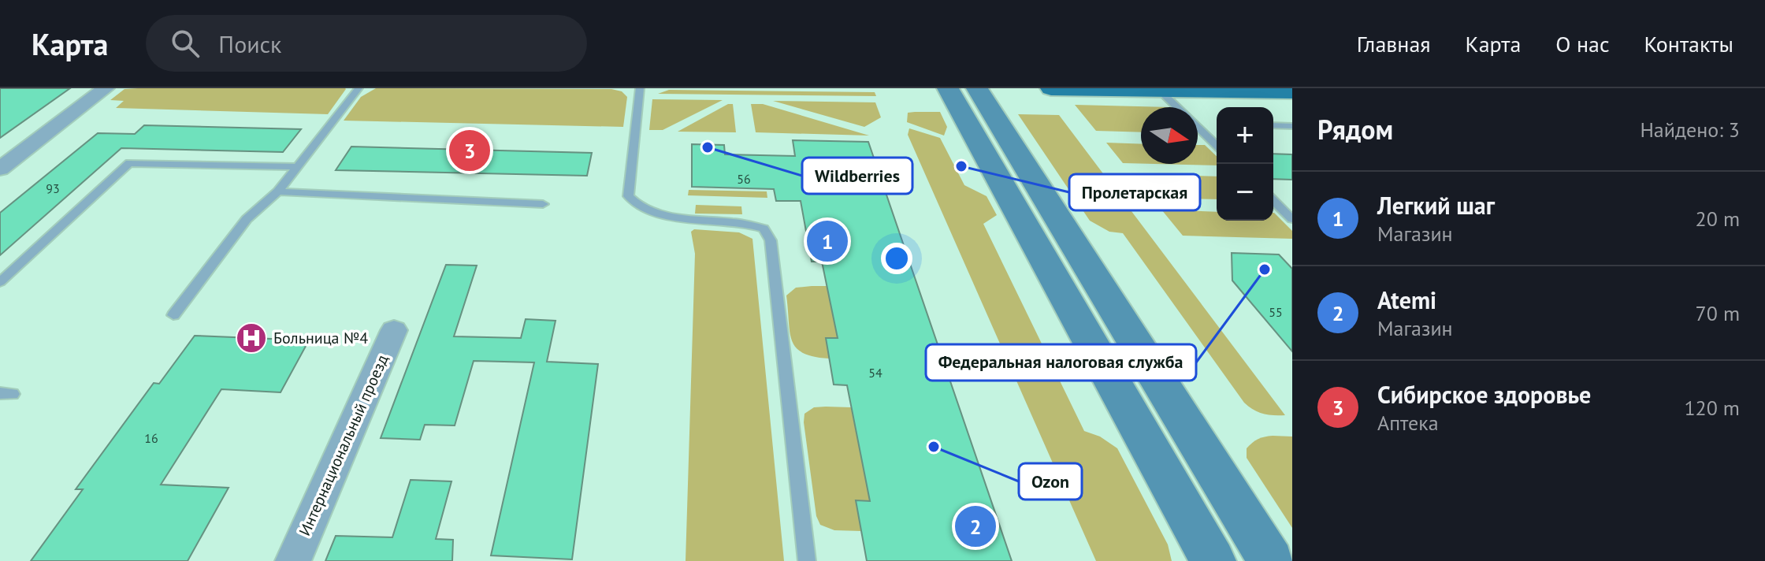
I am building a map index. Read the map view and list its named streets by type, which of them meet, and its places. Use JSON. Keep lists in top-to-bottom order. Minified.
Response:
{"streets":{"street":["Интернациональный проезд"]},"places":{"other":["Wildberries","Пролетарская","Федеральная налоговая служба","Ozon"],"hospital":["Больница №4"]},"house_numbers":["56","93","55","54","16"],"north":"right","page":{"header":"Карта","search":"Поиск","nav":["Главная","Карта","О нас","Контакты"],"heading":["Рядом","Найдено: 3"],"map_buttons":["+","−"],"pins":["3","1","2"],"list":[{"mark":"1","name":"Легкий шаг","note":"Магазин","value":"20 m"},{"mark":"2","name":"Atemi","note":"Магазин","value":"70 m"},{"mark":"3","name":"Сибирское здоровье","note":"Аптека","value":"120 m"}]}}
